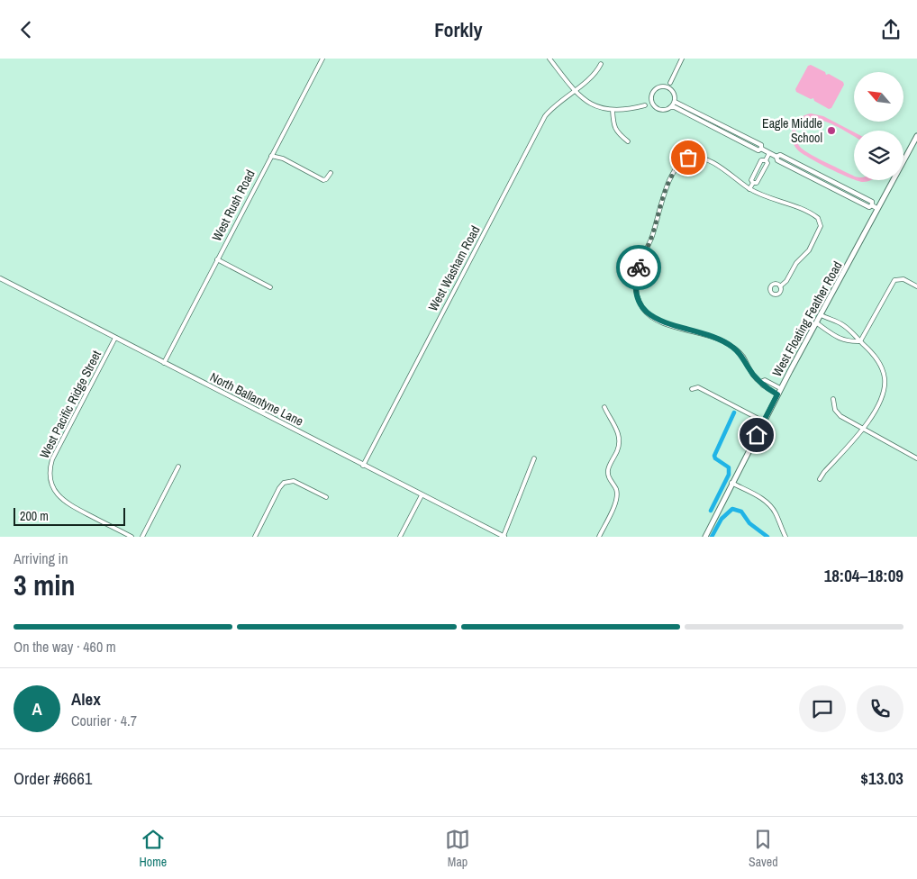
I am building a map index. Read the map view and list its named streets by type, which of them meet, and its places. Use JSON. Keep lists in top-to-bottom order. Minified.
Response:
{"streets":{"main road":["West Floating Feather Road"],"street":["West Rush Road","West Washam Road","North Ballantyne Lane","West Pacific Ridge Street"]},"crossings":[["West Rush Road","North Ballantyne Lane"],["West Washam Road","North Ballantyne Lane"],["North Ballantyne Lane","West Pacific Ridge Street"]],"places":["Eagle Middle School"],"scale_bar":"200 m","north":"top left","page":{"header":"Forkly","scale":"200 m","heading":["3 min","Arriving in","18:04–18:09"],"panel":["Alex","Courier · 4.7","Order #6661","$13.03"],"bar":"On the way · 460 m","round":"A","tabs":["Home","Map","Saved"]}}
